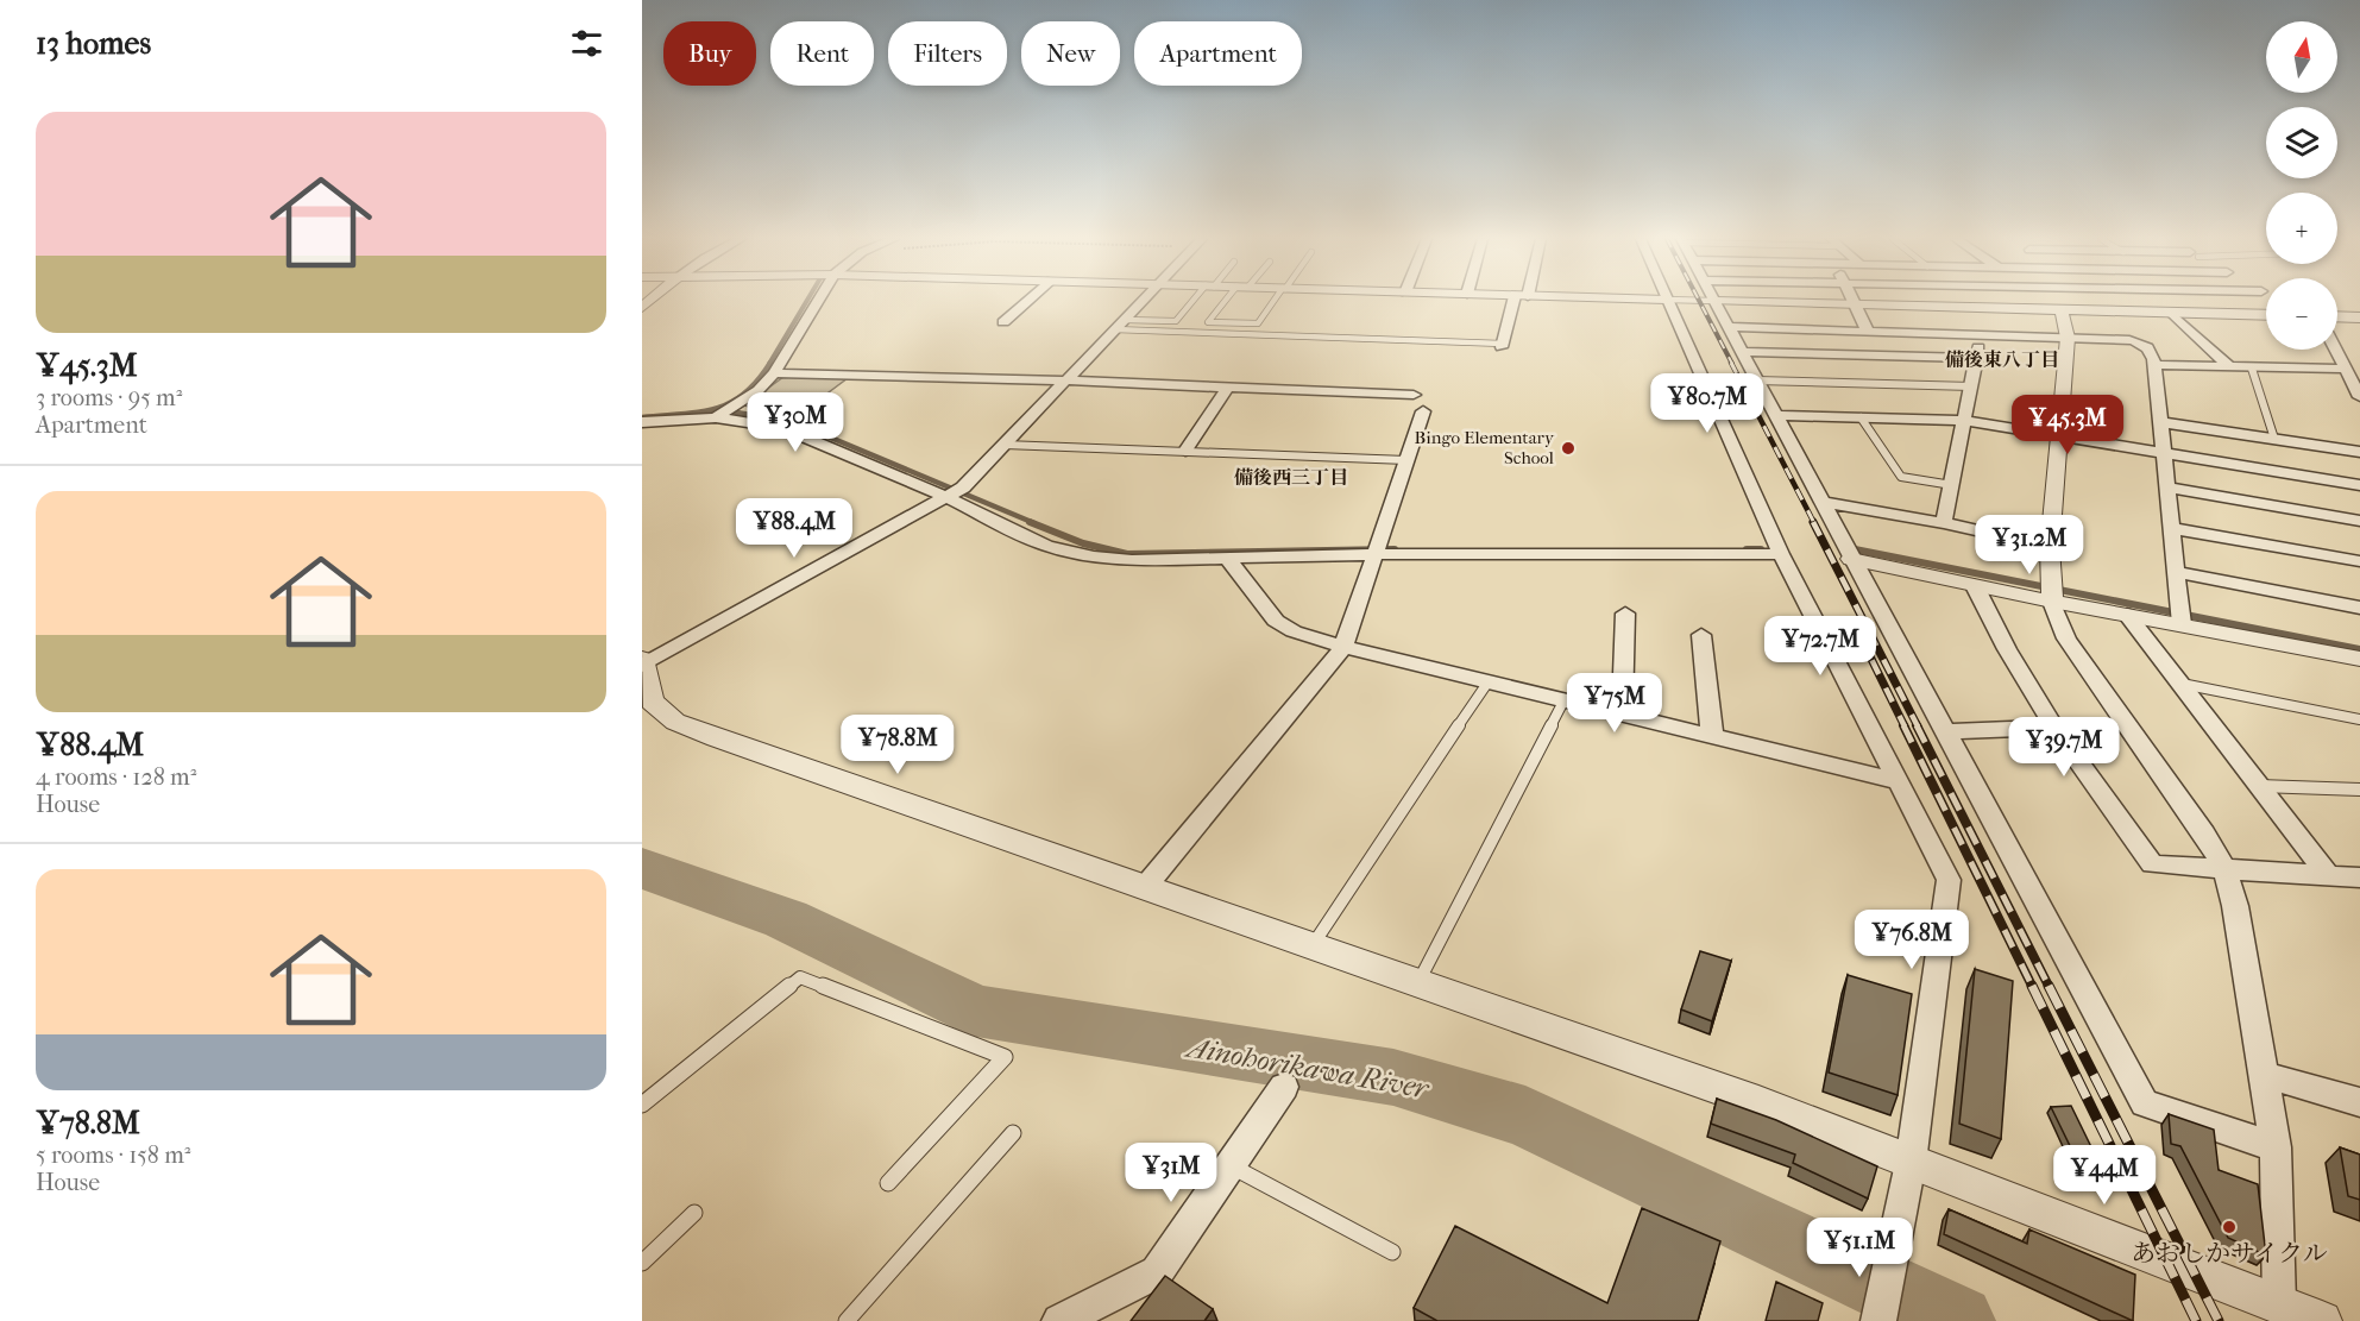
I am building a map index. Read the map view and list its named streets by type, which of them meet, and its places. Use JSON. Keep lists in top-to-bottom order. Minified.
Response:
{"districts":["備後東八丁目","備後西三丁目"],"water":["Ainohorikawa River"],"places":["Bingo Elementary School","あおしかサイクル"],"north":"top","page":{"heading":"13 homes","map_buttons":["+","−"],"chip":["Buy","Rent","Filters","New","Apartment"],"list":[{"name":"¥45.3M","note":"3 rooms · 95 m² · Apartment"},{"name":"¥88.4M","note":"4 rooms · 128 m² · House"},{"name":"¥78.8M","note":"5 rooms · 158 m² · House"}],"price":["¥80.7M","¥30M","¥45.3M","¥88.4M","¥31.2M","¥72.7M","¥75M","¥78.8M","¥39.7M","¥76.8M","¥31M","¥44M","¥51.1M"]}}
